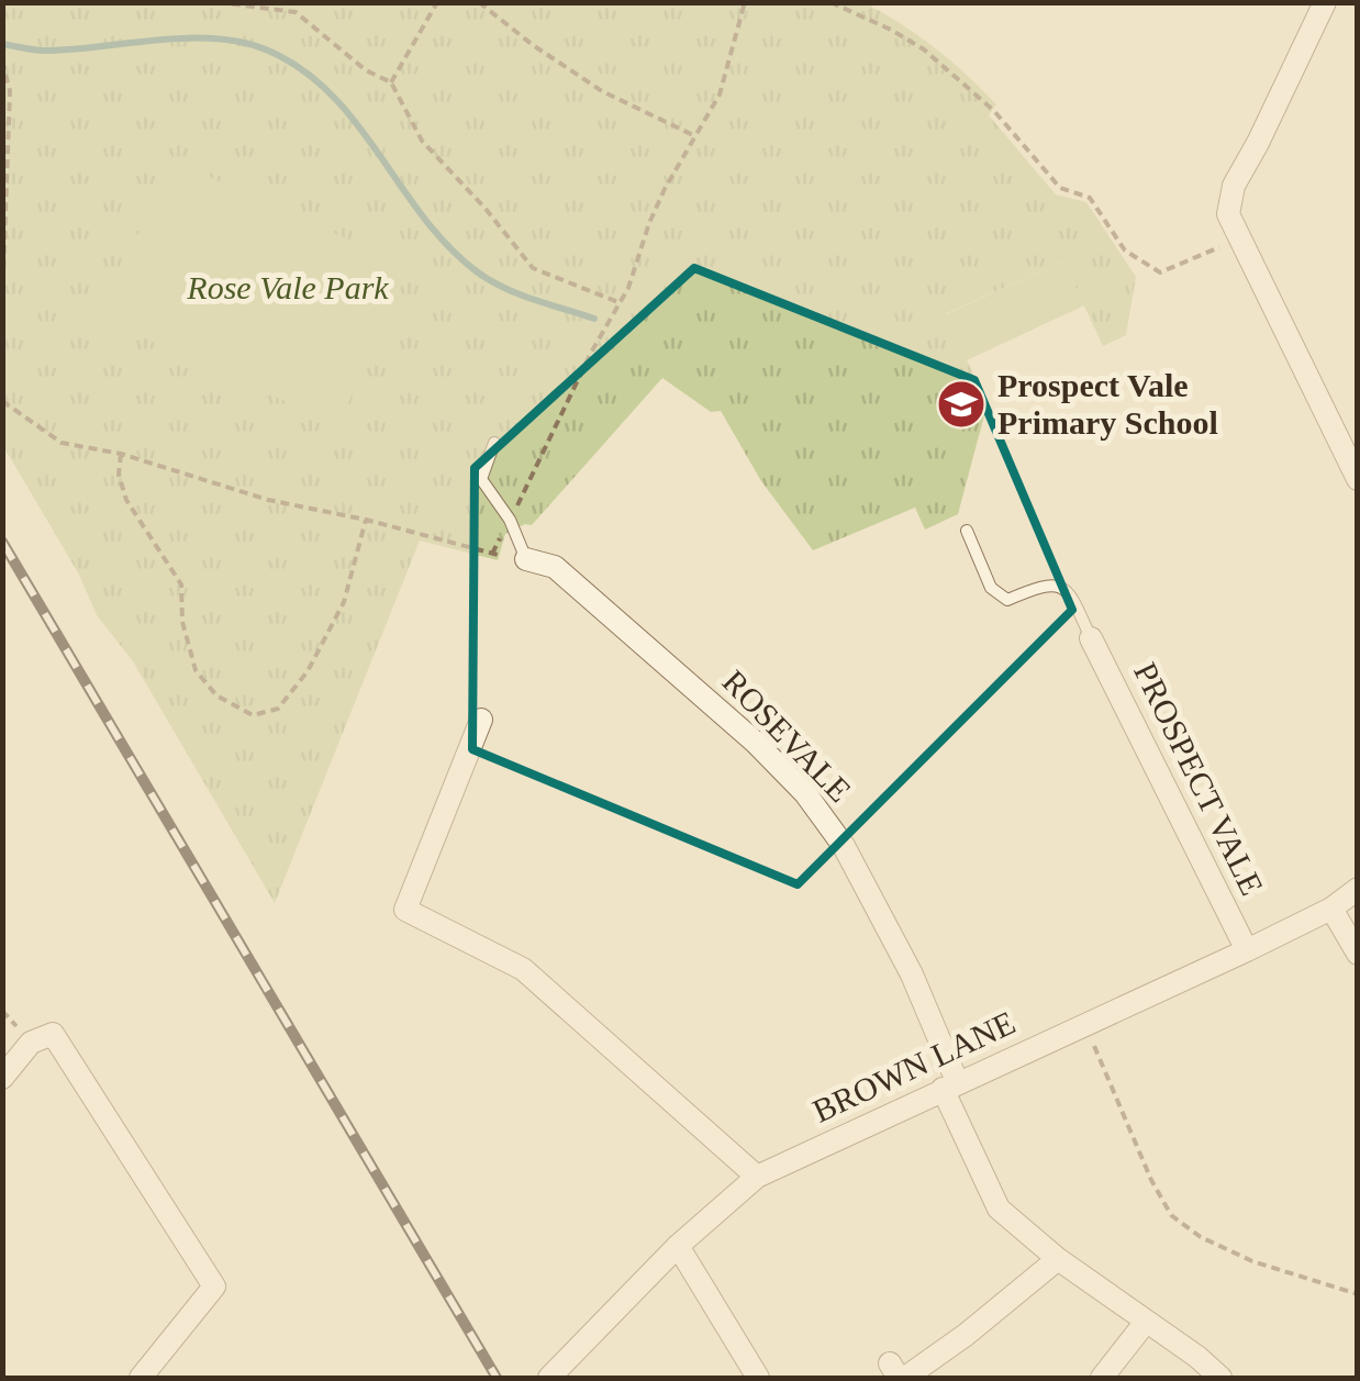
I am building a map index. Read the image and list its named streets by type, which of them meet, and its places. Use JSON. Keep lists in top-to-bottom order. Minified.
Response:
{"streets":{"street":["ROSEVALE","PROSPECT VALE","BROWN LANE"]},"crossings":[["ROSEVALE","BROWN LANE"],["PROSPECT VALE","BROWN LANE"]],"parks":["Rose Vale Park"],"places":{"school or university":["Prospect Vale Primary School"]}}
